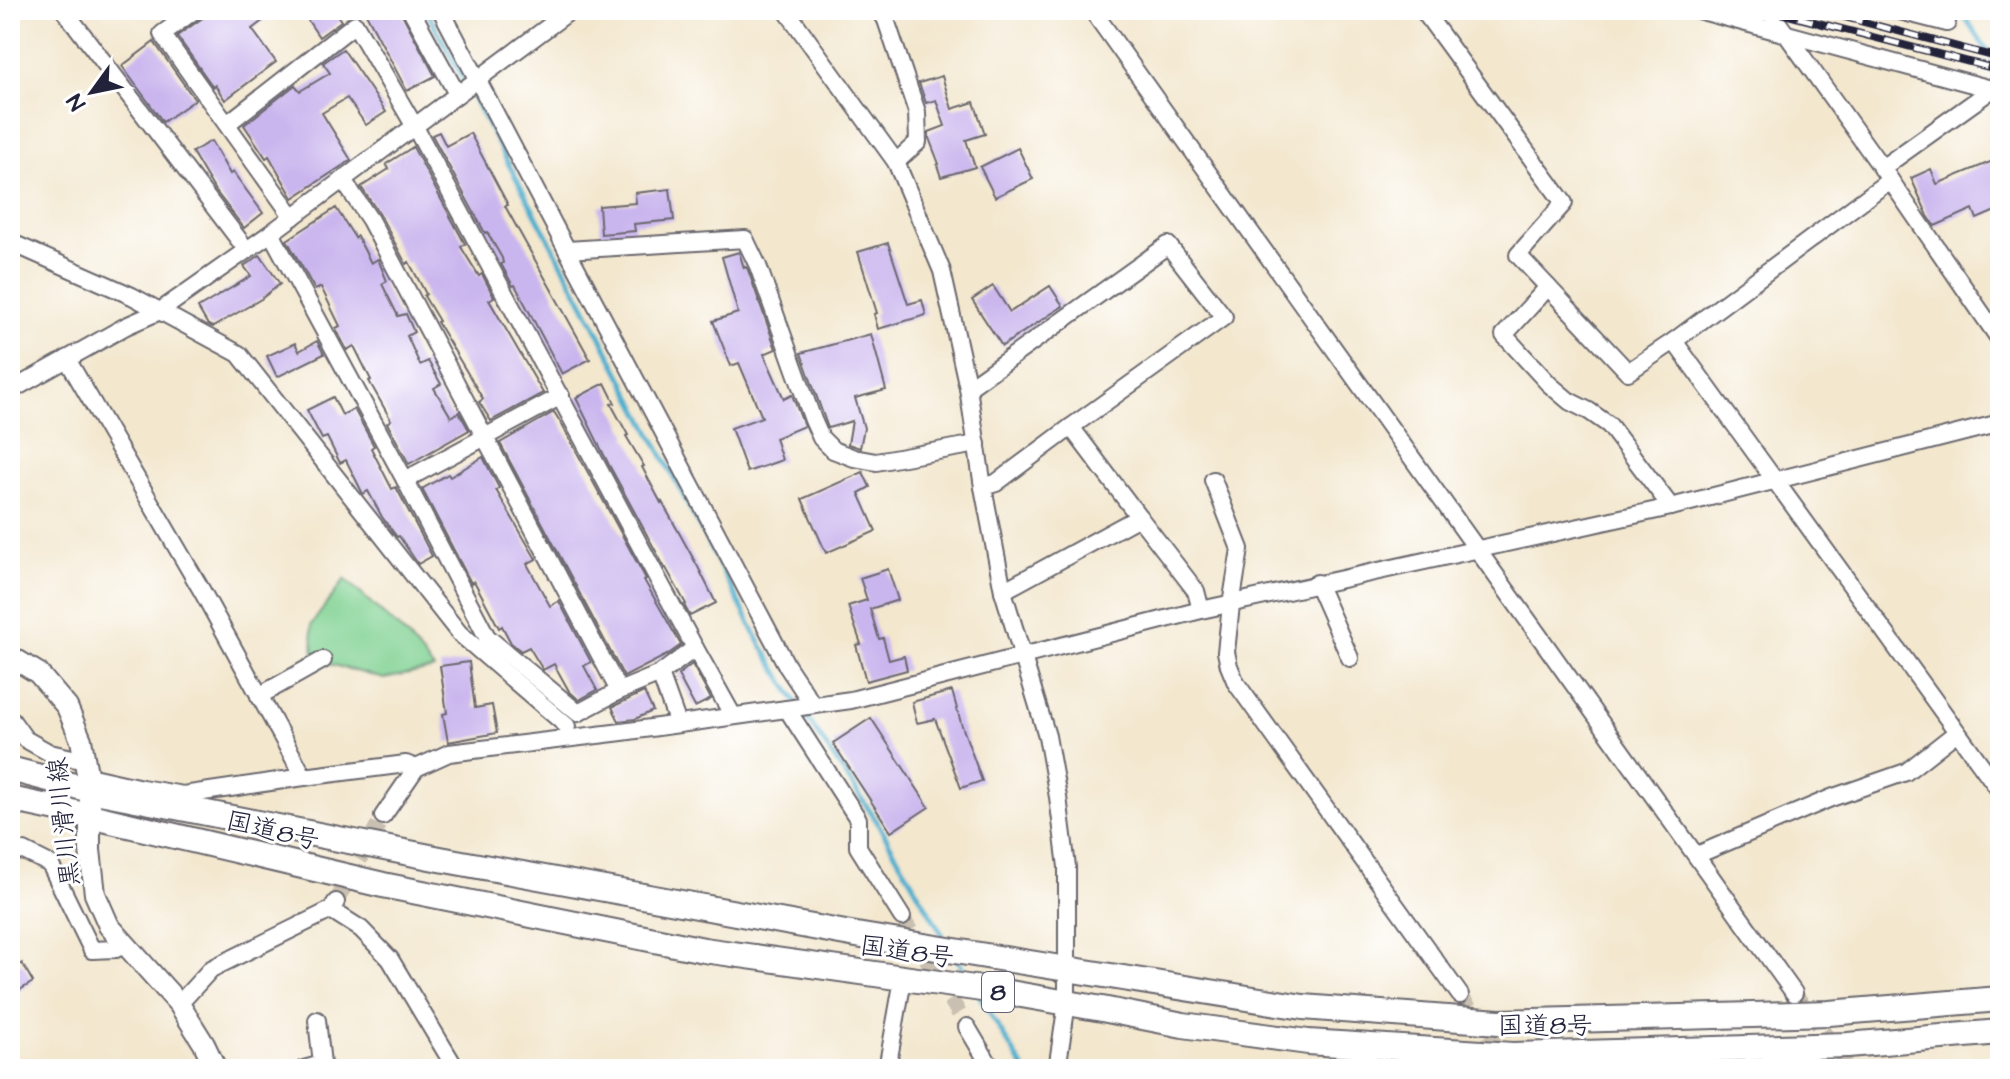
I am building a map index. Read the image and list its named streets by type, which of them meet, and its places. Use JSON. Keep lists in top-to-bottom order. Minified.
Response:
{"streets":{"highway":["国道8号","8"],"main road":["黒川滑川線"]},"crossings":[["黒川滑川線","国道8号"]],"north":"bottom left"}
